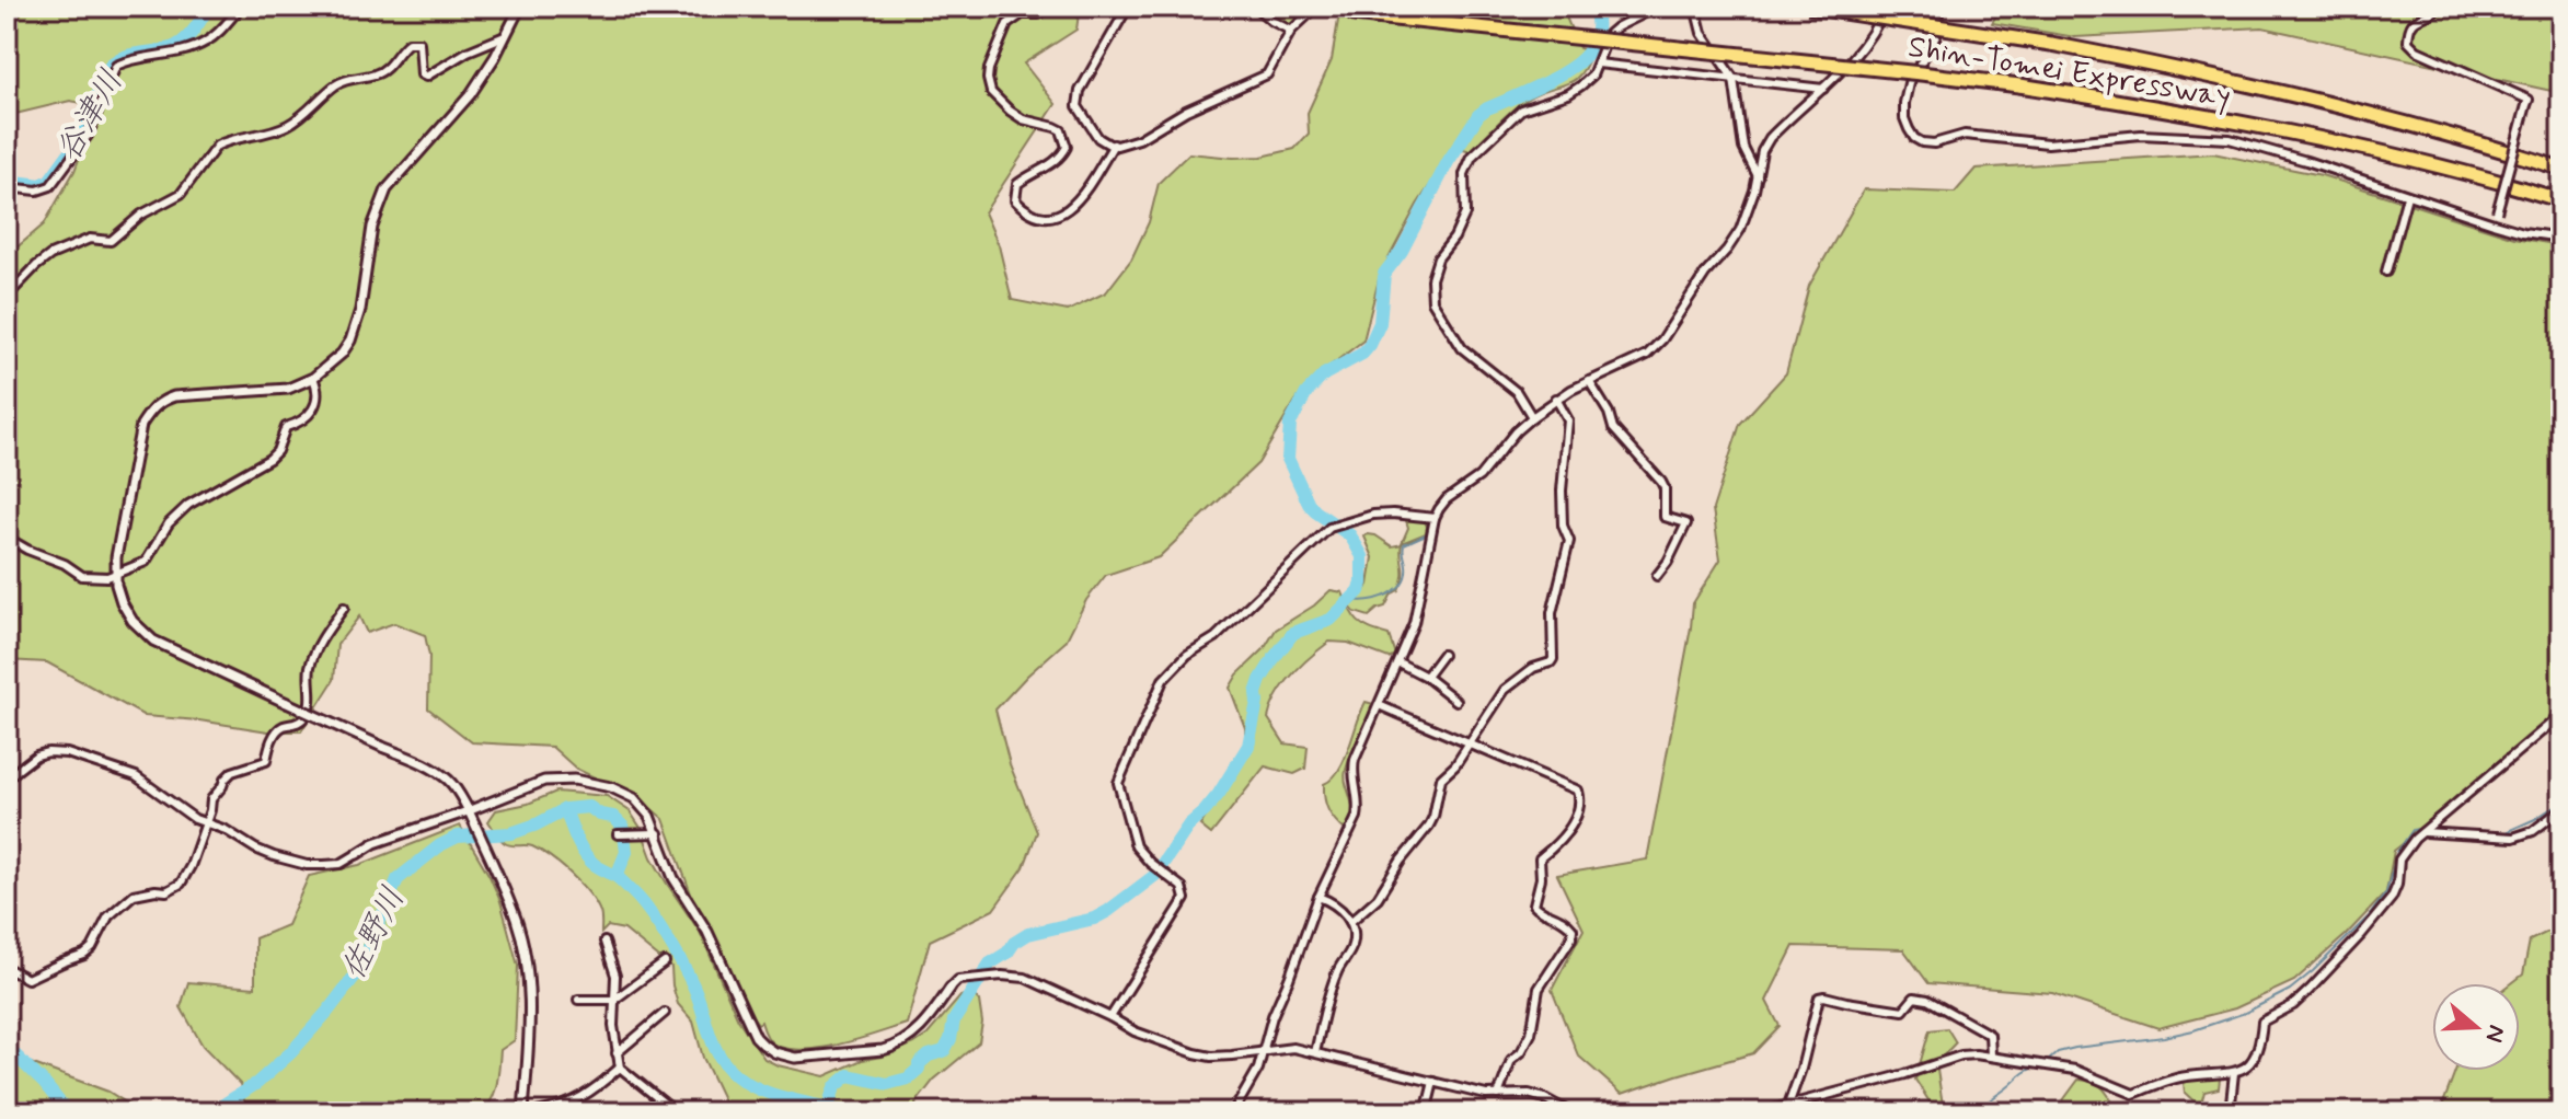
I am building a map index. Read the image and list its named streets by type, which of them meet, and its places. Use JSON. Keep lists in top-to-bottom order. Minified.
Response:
{"streets":{"highway":["Shin-Tomei Expressway"]},"water":["谷津川","佐野川"],"north":"right"}
